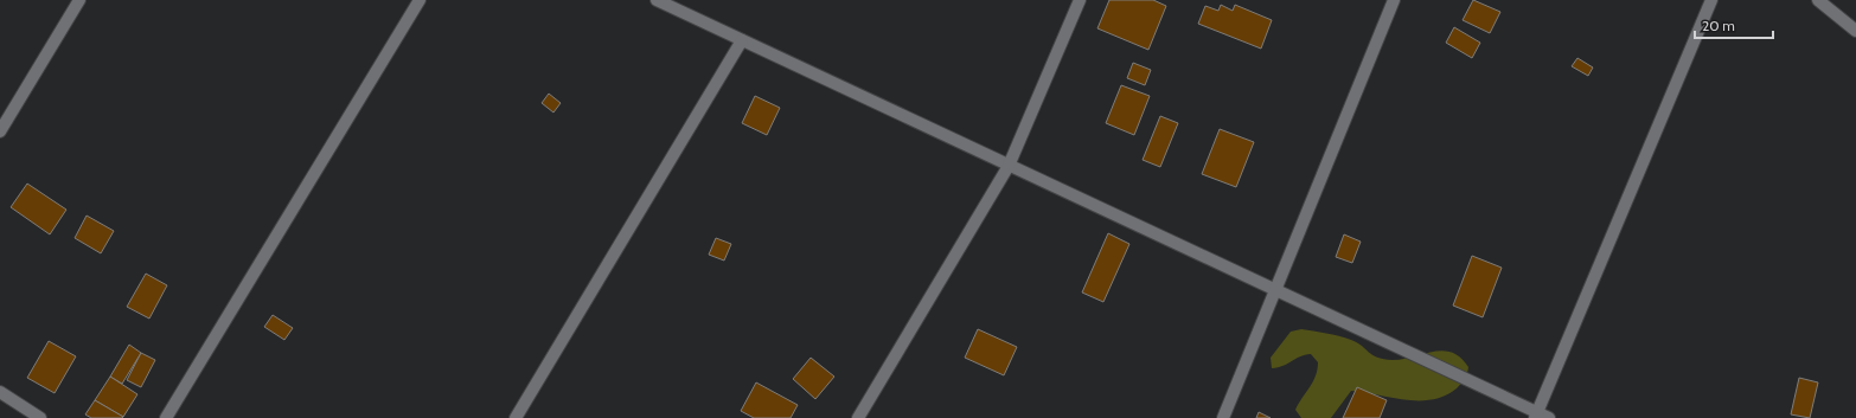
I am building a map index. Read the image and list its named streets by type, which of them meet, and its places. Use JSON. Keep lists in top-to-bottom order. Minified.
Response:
{"scale_bar":"20 m"}
